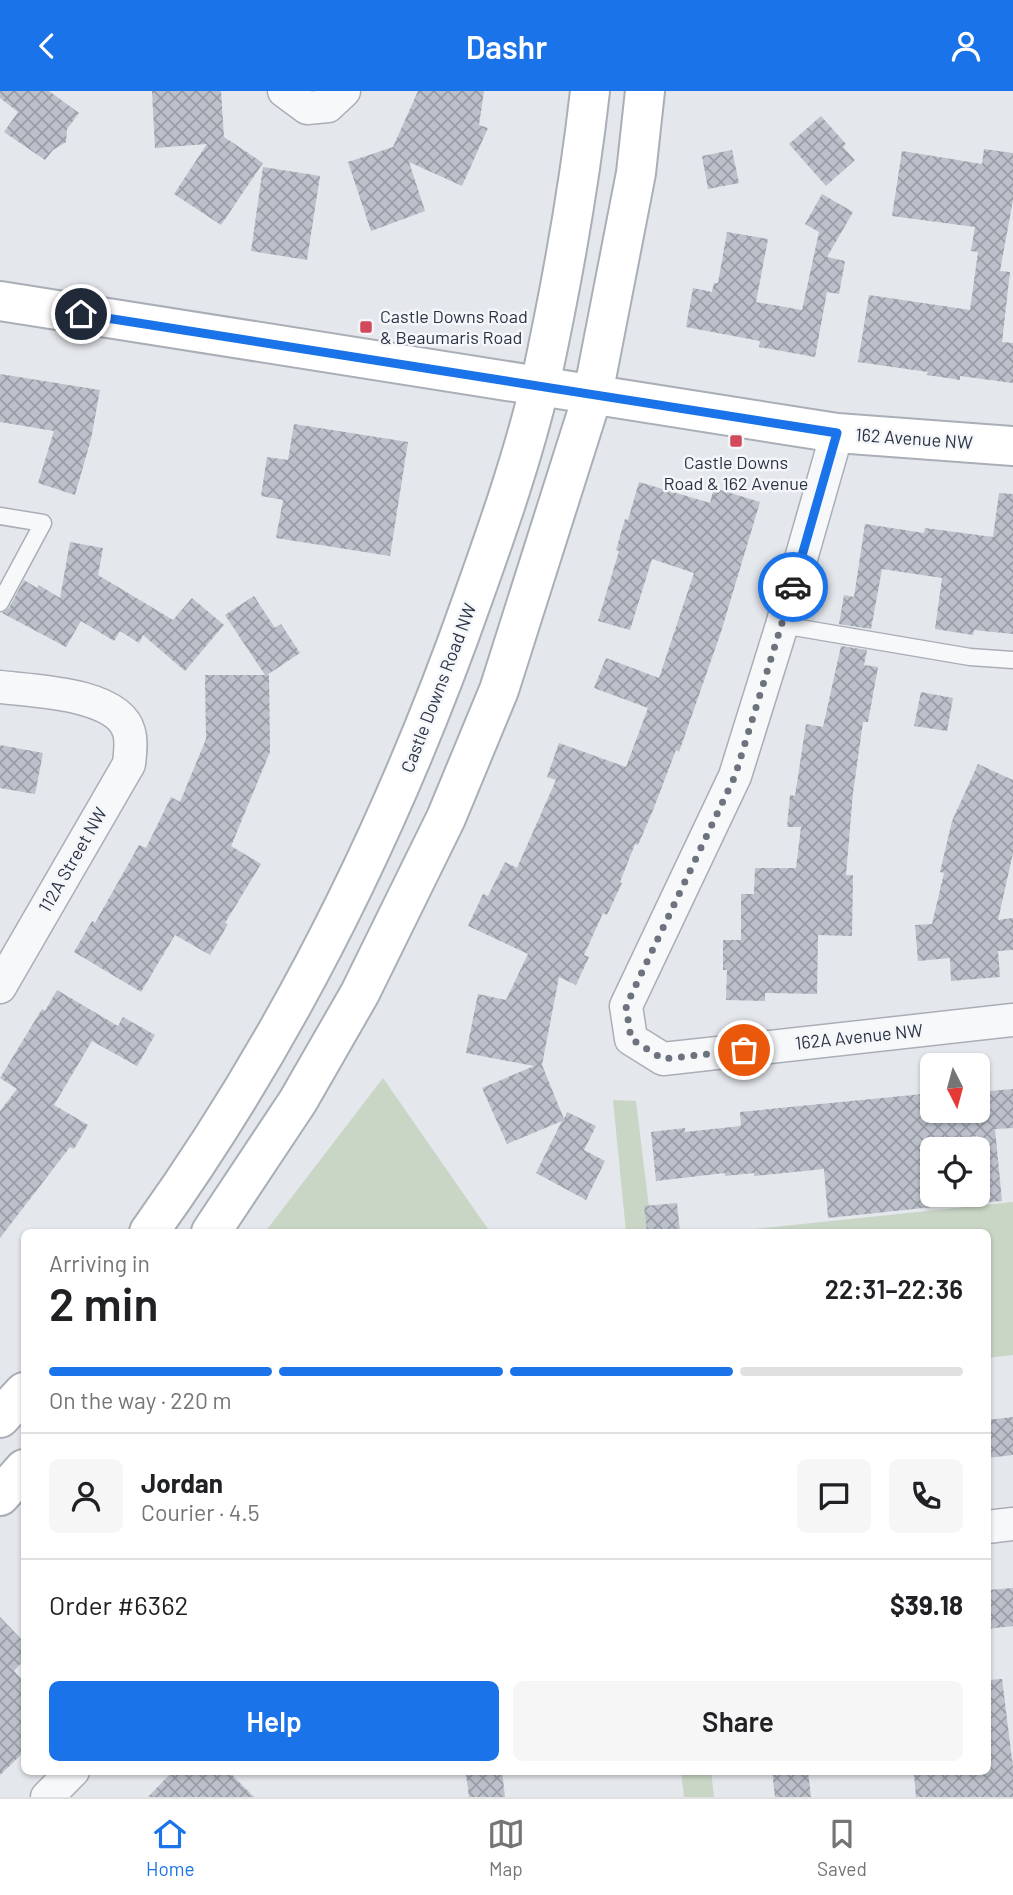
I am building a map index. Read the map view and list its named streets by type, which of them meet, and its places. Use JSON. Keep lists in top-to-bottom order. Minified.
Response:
{"streets":{"main road":["162 Avenue NW","Castle Downs Road NW"],"street":["112A Street NW","162A Avenue NW"]},"crossings":[["162 Avenue NW","Castle Downs Road NW"]],"places":{"transit":["Castle Downs Road & Beaumaris Road","Castle Downs Road & 162 Avenue"]},"north":"bottom","page":{"header":"Dashr","heading":["2 min","Arriving in","22:31–22:36"],"panel":["Jordan","Courier · 4.5","Order #6362","$39.18"],"bar":"On the way · 220 m","buttons":["Help","Share"],"tabs":["Home","Map","Saved"]}}
